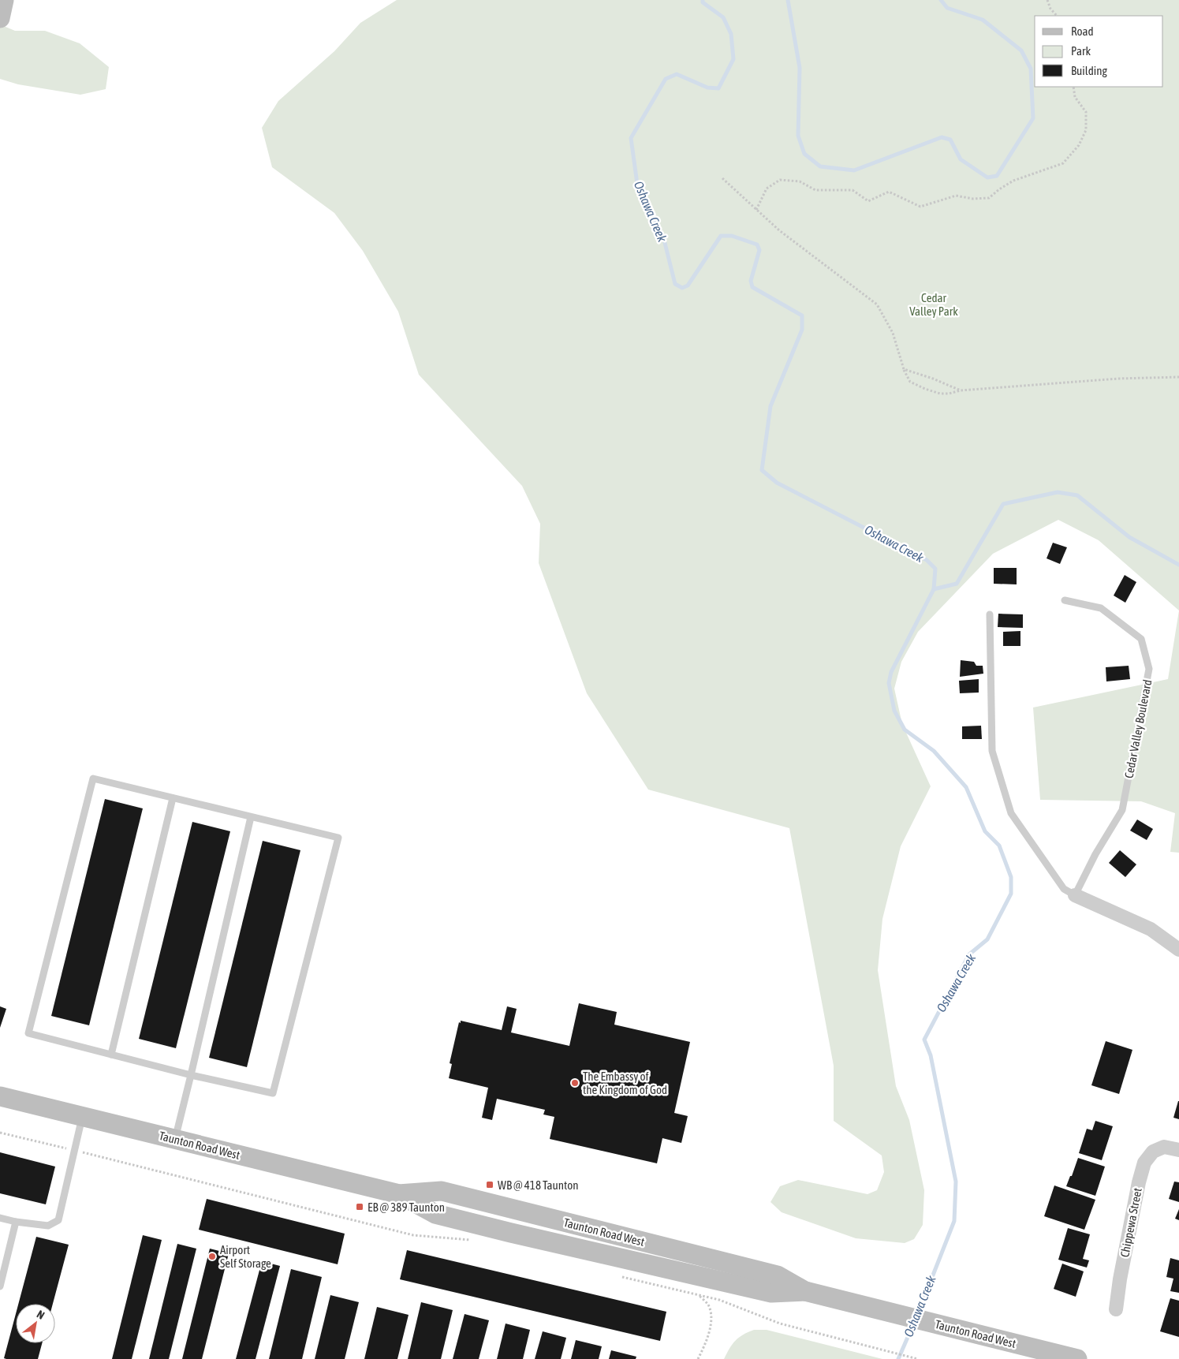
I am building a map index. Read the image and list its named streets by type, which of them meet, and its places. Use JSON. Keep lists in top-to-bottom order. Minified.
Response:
{"streets":{"main road":["Taunton Road West"],"street":["Chippewa Street"],"lane":["Cedar Valley Boulevard"]},"water":["Oshawa Creek"],"parks":["Cedar Valley Park"],"places":{"other":["The Embassy of the Kingdom of God","Airport Self Storage"],"transit":["WB @ 418 Taunton","EB @ 389 Taunton"]},"legend":["Road","Park","Building"],"north":"top right"}
